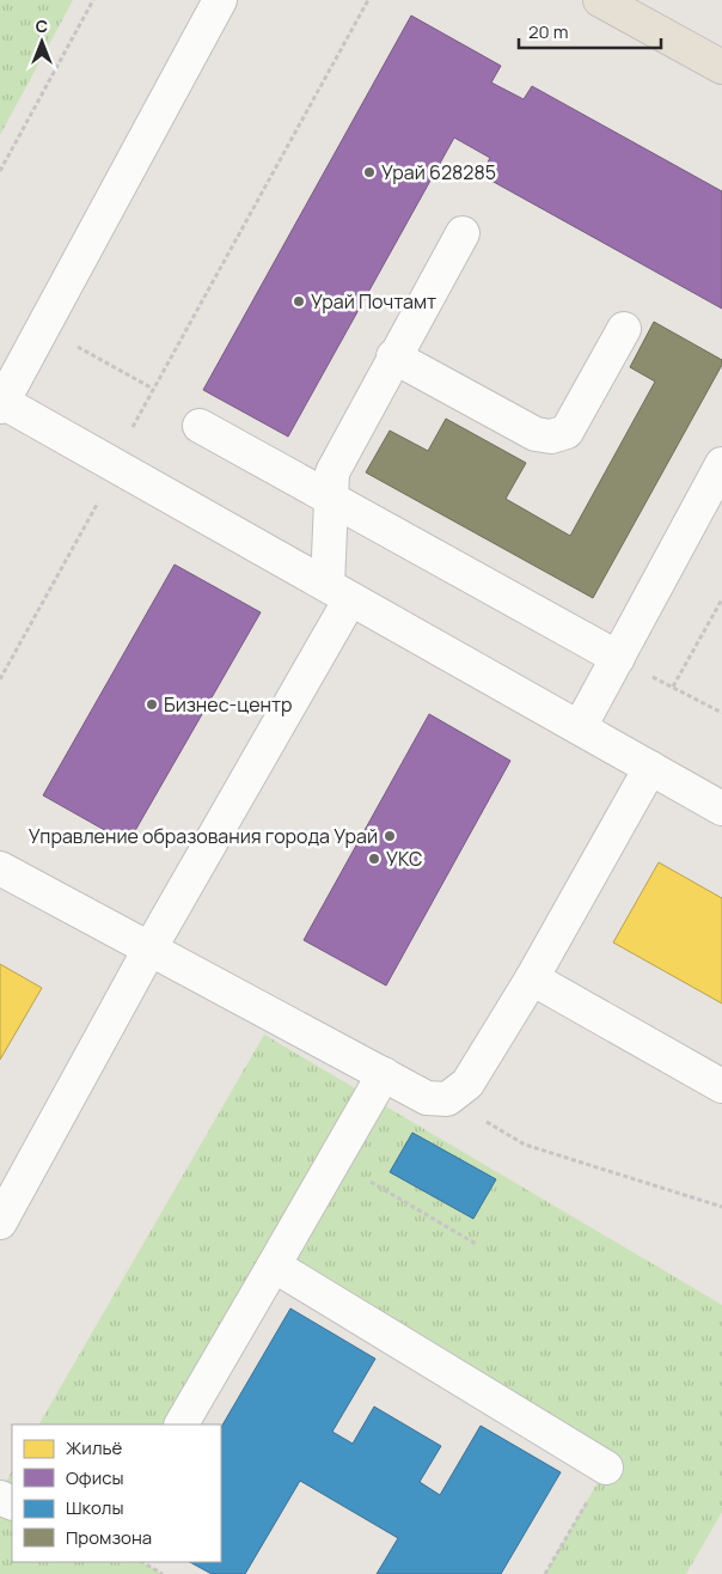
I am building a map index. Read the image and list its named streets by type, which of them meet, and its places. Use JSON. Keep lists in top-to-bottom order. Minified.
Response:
{"places":["Урай 628285","Урай Почтамт","Бизнес-центр","Управление образования города Урай","УКС"],"legend":["Жильё","Офисы","Школы","Промзона"],"scale_bar":"20 m","north":"top"}
